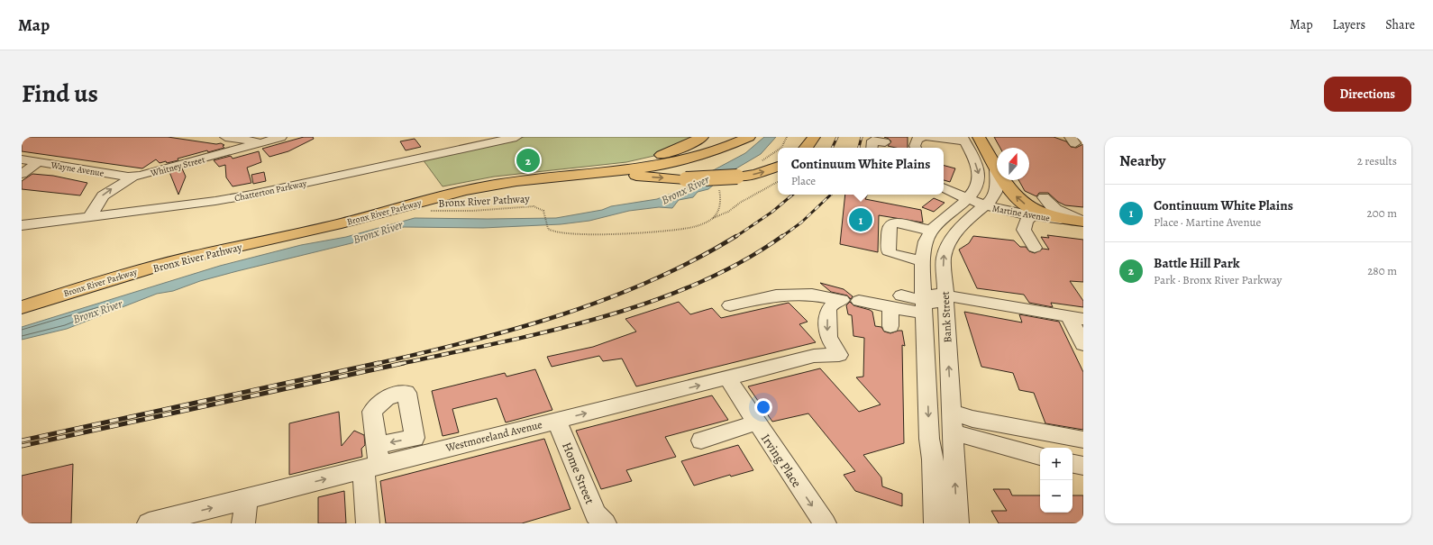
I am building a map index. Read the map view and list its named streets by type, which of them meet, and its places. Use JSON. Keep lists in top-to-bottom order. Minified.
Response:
{"streets":{"main road":["Bronx River Parkway","Martine Avenue","Bank Street"],"street":["Whitney Street","Wayne Avenue","Chatterton Parkway","Westmoreland Avenue","Irving Place","Home Street"],"path":["Bronx River Pathway"]},"crossings":[["Whitney Street","Wayne Avenue"],["Whitney Street","Chatterton Parkway"],["Martine Avenue","Bank Street"],["Westmoreland Avenue","Irving Place"],["Westmoreland Avenue","Home Street"]],"one_way":["Irving Place"],"water":["Bronx River"],"north":"top","page":{"header":"Map","nav":["Map","Layers","Share"],"title":"Find us","buttons":"Directions","heading":["Nearby","2 results"],"pins":["2","1"],"popup":["Continuum White Plains","Place"],"list":[{"mark":"1","name":"Continuum White Plains","note":"Place · Martine Avenue","value":"200 m"},{"mark":"2","name":"Battle Hill Park","note":"Park · Bronx River Parkway","value":"280 m"}],"map_buttons":["+","−"]}}
